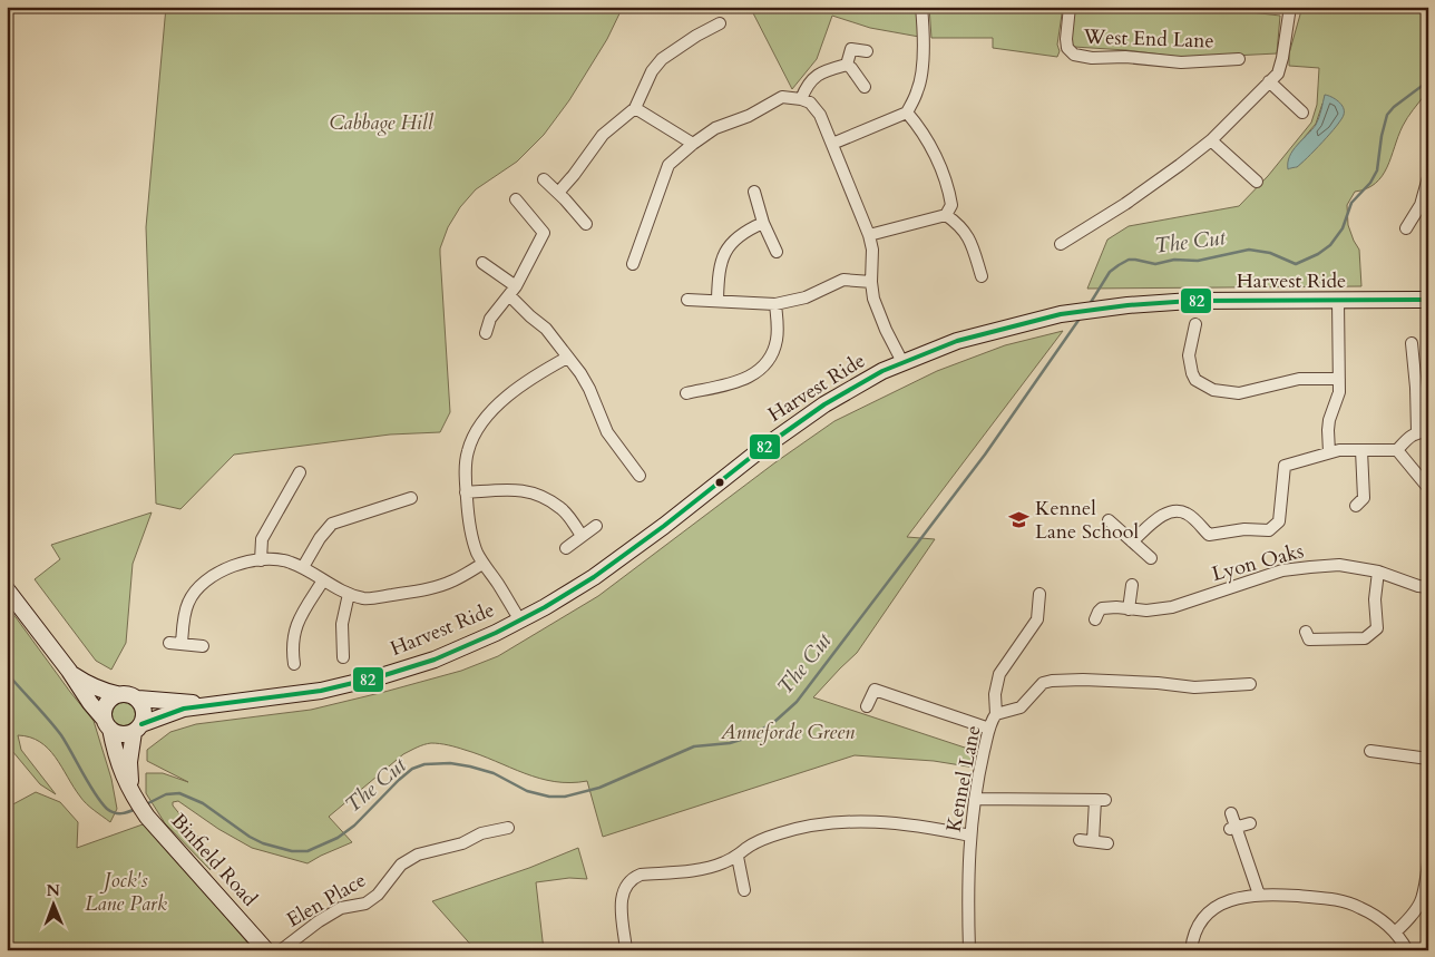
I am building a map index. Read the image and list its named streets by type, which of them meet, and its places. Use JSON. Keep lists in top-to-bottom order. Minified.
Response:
{"streets":{"street":["West End Lane","Harvest Ride","Lyon Oaks","Kennel Lane","Binfield Road","Elen Place"]},"crossings":[["Harvest Ride","Binfield Road"]],"water":["The Cut"],"parks":["Cabbage Hill","Anneforde Green","Jock's Lane Park"],"places":{"school or university":["Kennel Lane School"]},"lines":["transit line 82"],"north":"top"}
